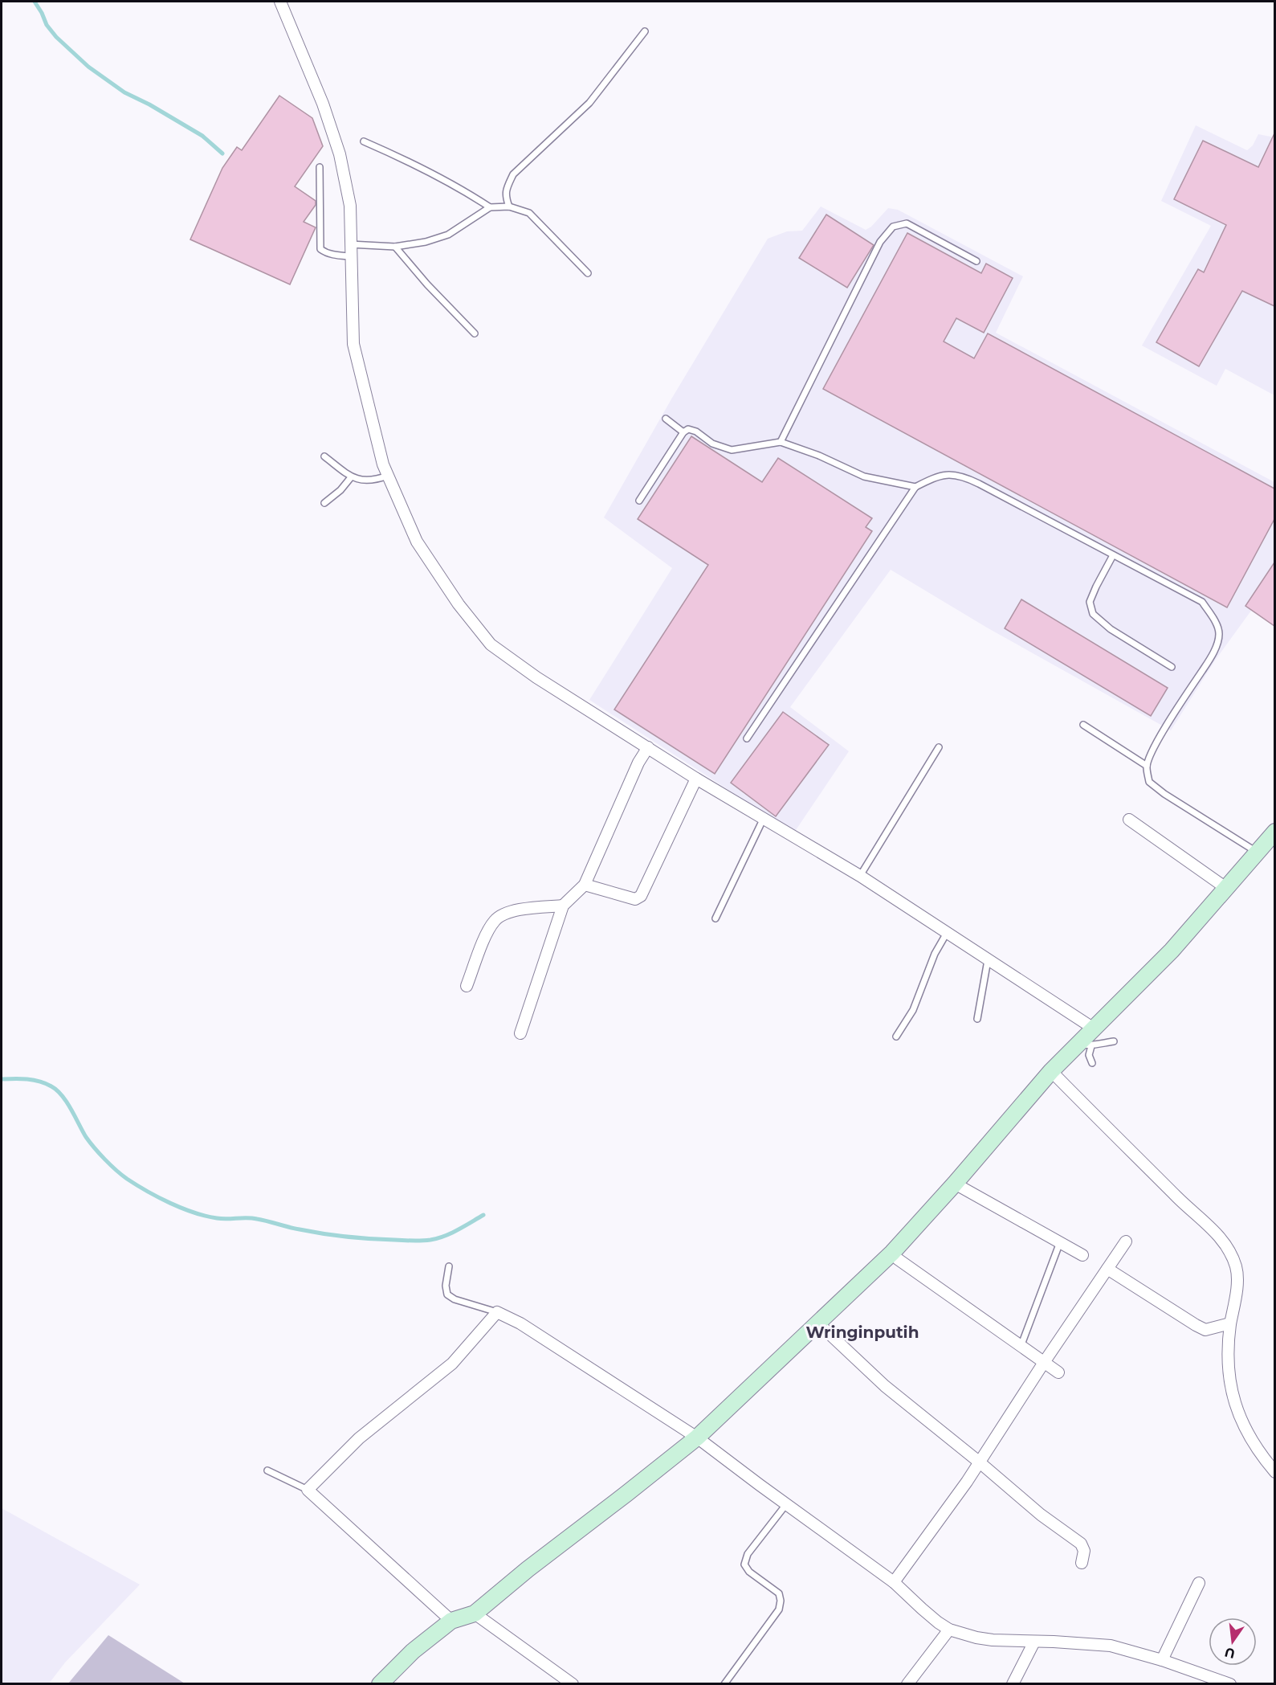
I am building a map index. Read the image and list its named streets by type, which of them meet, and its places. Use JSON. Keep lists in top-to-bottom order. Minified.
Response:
{"districts":["Wringinputih"],"north":"bottom"}
